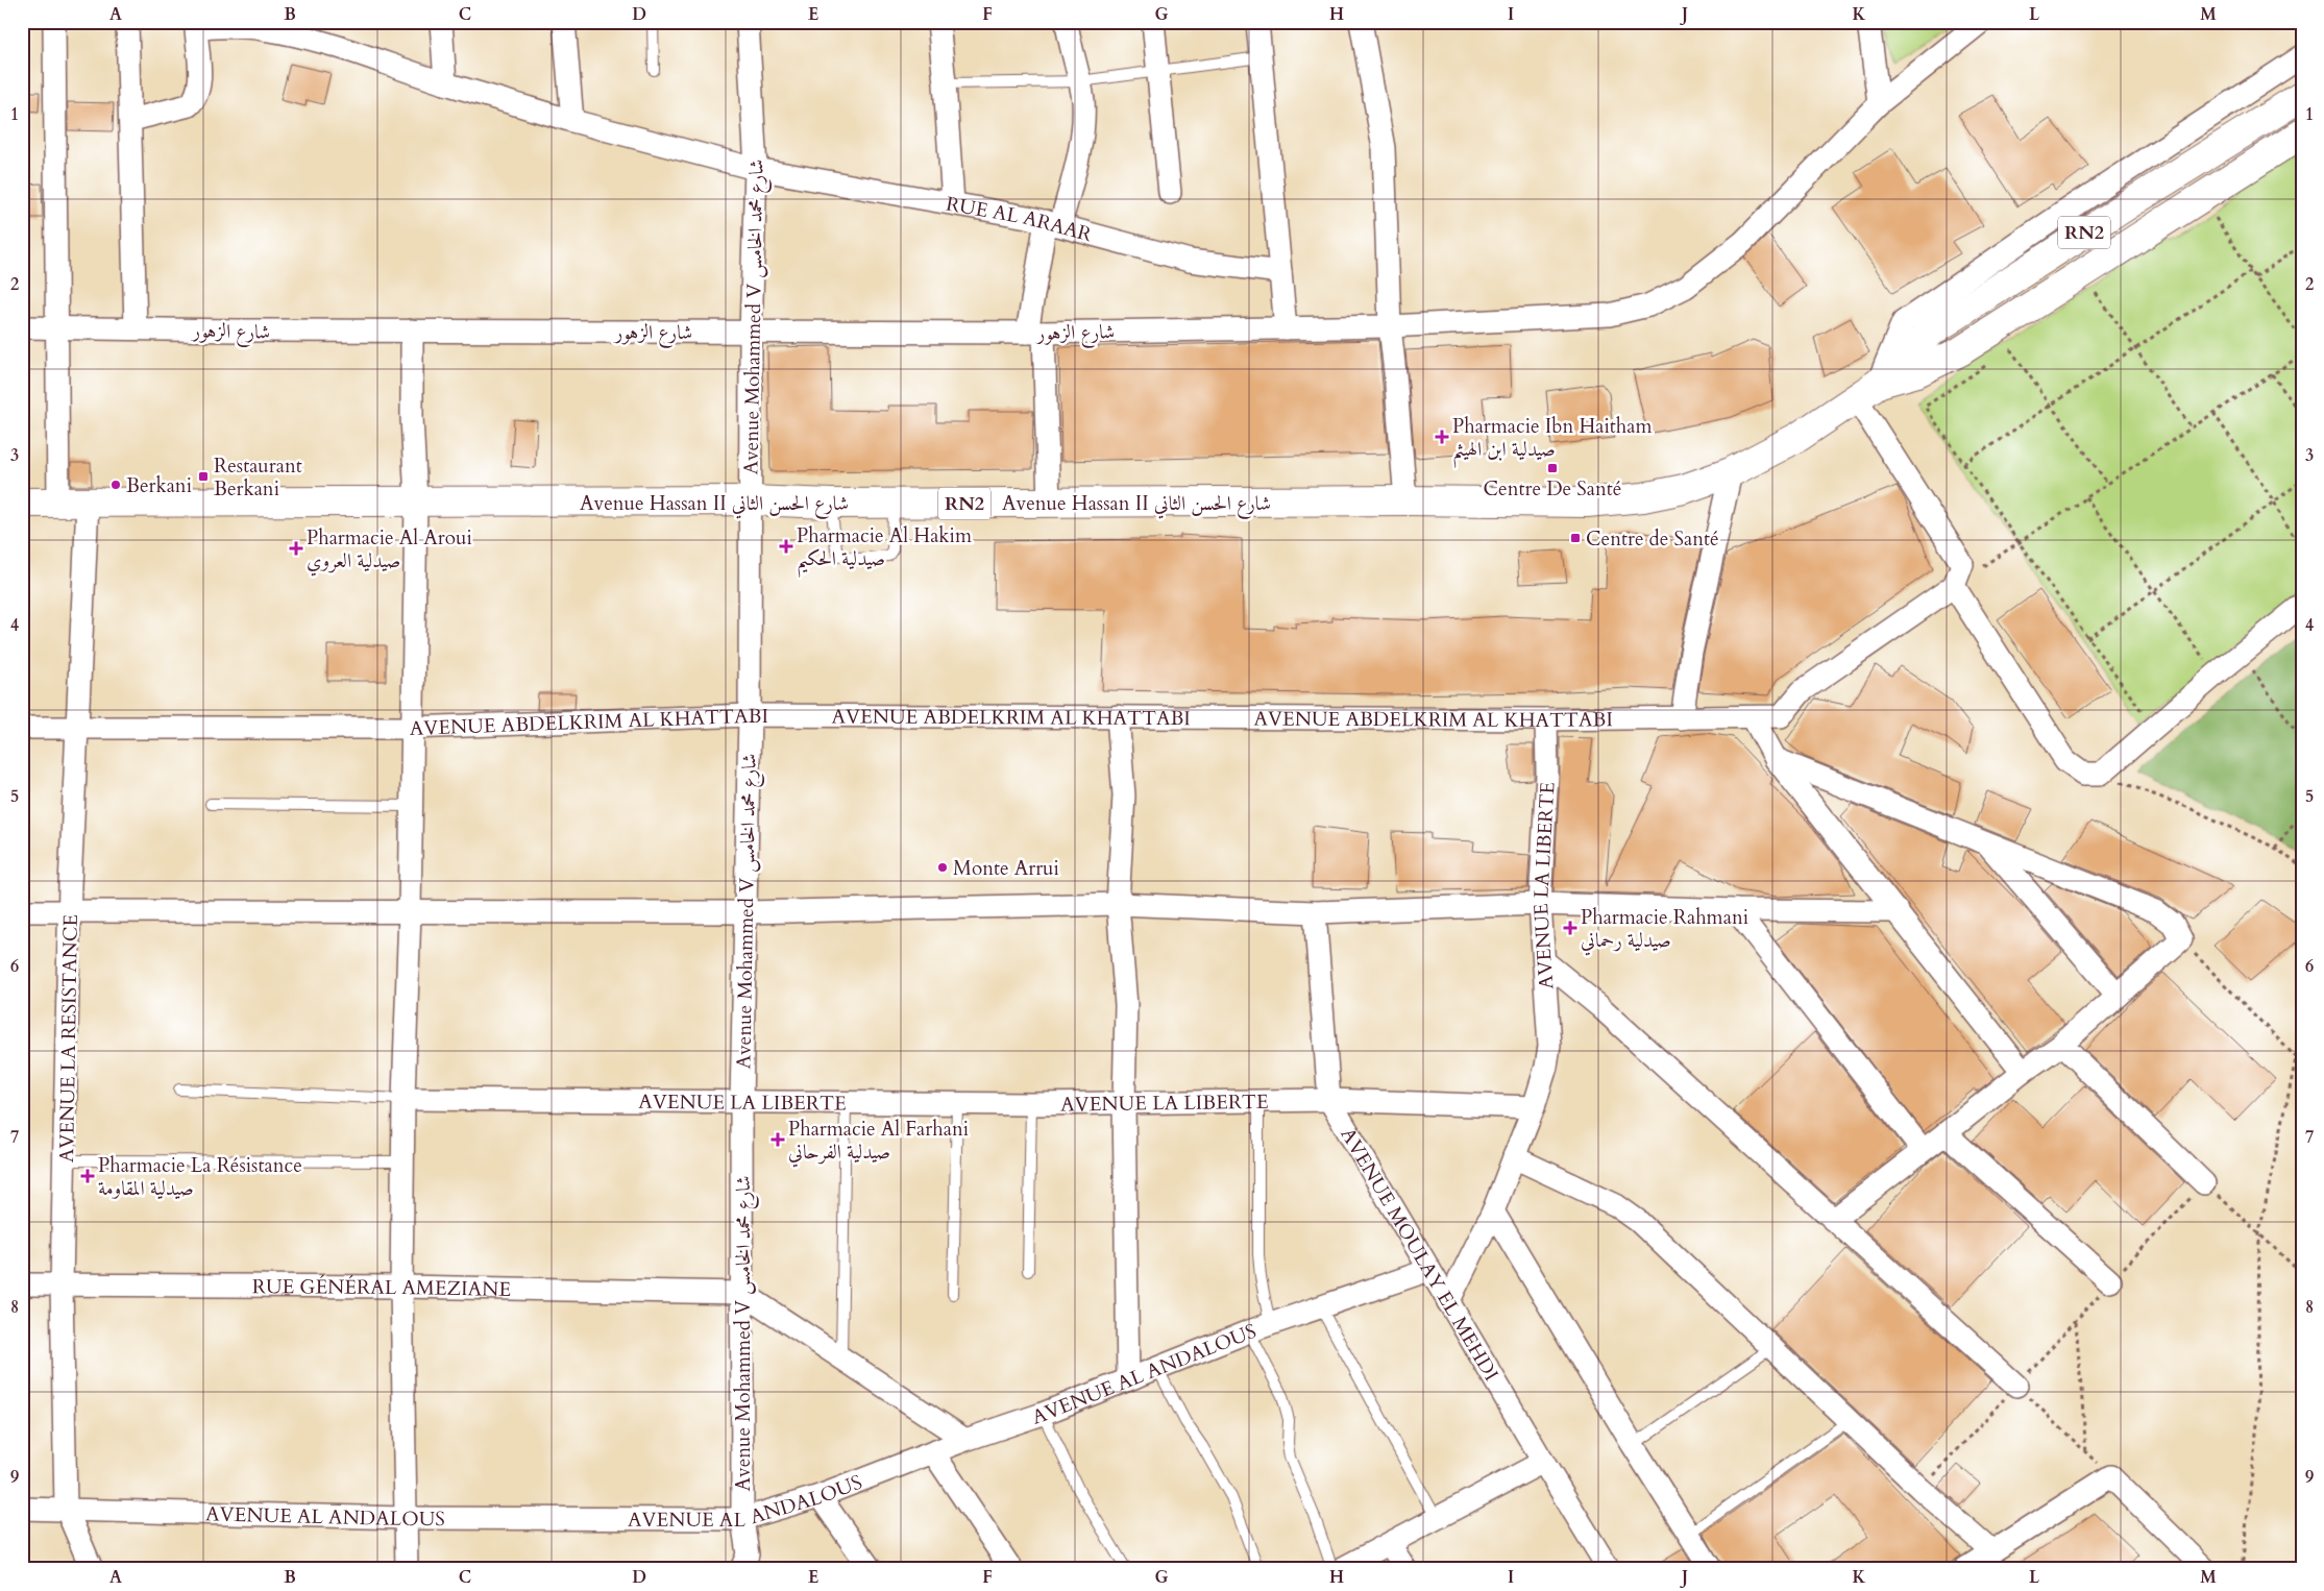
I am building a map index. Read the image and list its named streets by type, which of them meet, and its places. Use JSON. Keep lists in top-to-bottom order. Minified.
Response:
{"streets":{"main road":["RN2","Avenue Hassan II شارع الحسن الثاني"],"street":["RUE AL ARAAR","Avenue Mohammed V شارع محمد الخامس","شارع الزهور","AVENUE ABDELKRIM AL KHATTABI","AVENUE LA LIBERTE","AVENUE LA RESISTANCE","AVENUE MOULAY EL MEHDI","RUE GÉNÉRAL AMEZIANE","AVENUE AL ANDALOUS"]},"crossings":[["RUE AL ARAAR","Avenue Mohammed V شارع محمد الخامس"],["Avenue Mohammed V شارع محمد الخامس","شارع الزهور"],["Avenue Mohammed V شارع محمد الخامس","Avenue Hassan II شارع الحسن الثاني"],["Avenue Mohammed V شارع محمد الخامس","AVENUE ABDELKRIM AL KHATTABI"],["Avenue Mohammed V شارع محمد الخامس","AVENUE LA LIBERTE"],["Avenue Mohammed V شارع محمد الخامس","RUE GÉNÉRAL AMEZIANE"],["Avenue Mohammed V شارع محمد الخامس","AVENUE AL ANDALOUS"],["Avenue Hassan II شارع الحسن الثاني","AVENUE LA RESISTANCE"],["AVENUE ABDELKRIM AL KHATTABI","AVENUE LA LIBERTE"],["AVENUE ABDELKRIM AL KHATTABI","AVENUE LA RESISTANCE"],["AVENUE LA LIBERTE","AVENUE MOULAY EL MEHDI"],["AVENUE LA RESISTANCE","RUE GÉNÉRAL AMEZIANE"],["AVENUE LA RESISTANCE","AVENUE AL ANDALOUS"],["AVENUE MOULAY EL MEHDI","AVENUE AL ANDALOUS"]],"places":{"health":["Pharmacie Ibn Haitham صيدلية ابن الهيثم","Pharmacie Al Hakim صيدلية الحكيم","Pharmacie Al Aroui صيدلية العروي","Pharmacie Rahmani صيدلية رحماني","Pharmacie Al Farhani صيدلية الفرحاني","Pharmacie La Résistance صيدلية المقاومة"],"transit":["Centre De Santé","Restaurant Berkani","Centre de Santé"],"other":["Berkani","Monte Arrui"]},"grid":{"columns":["A","B","C","D","E","F","G","H","I","J","K","L","M"],"rows":["1","2","3","4","5","6","7","8","9"]}}
